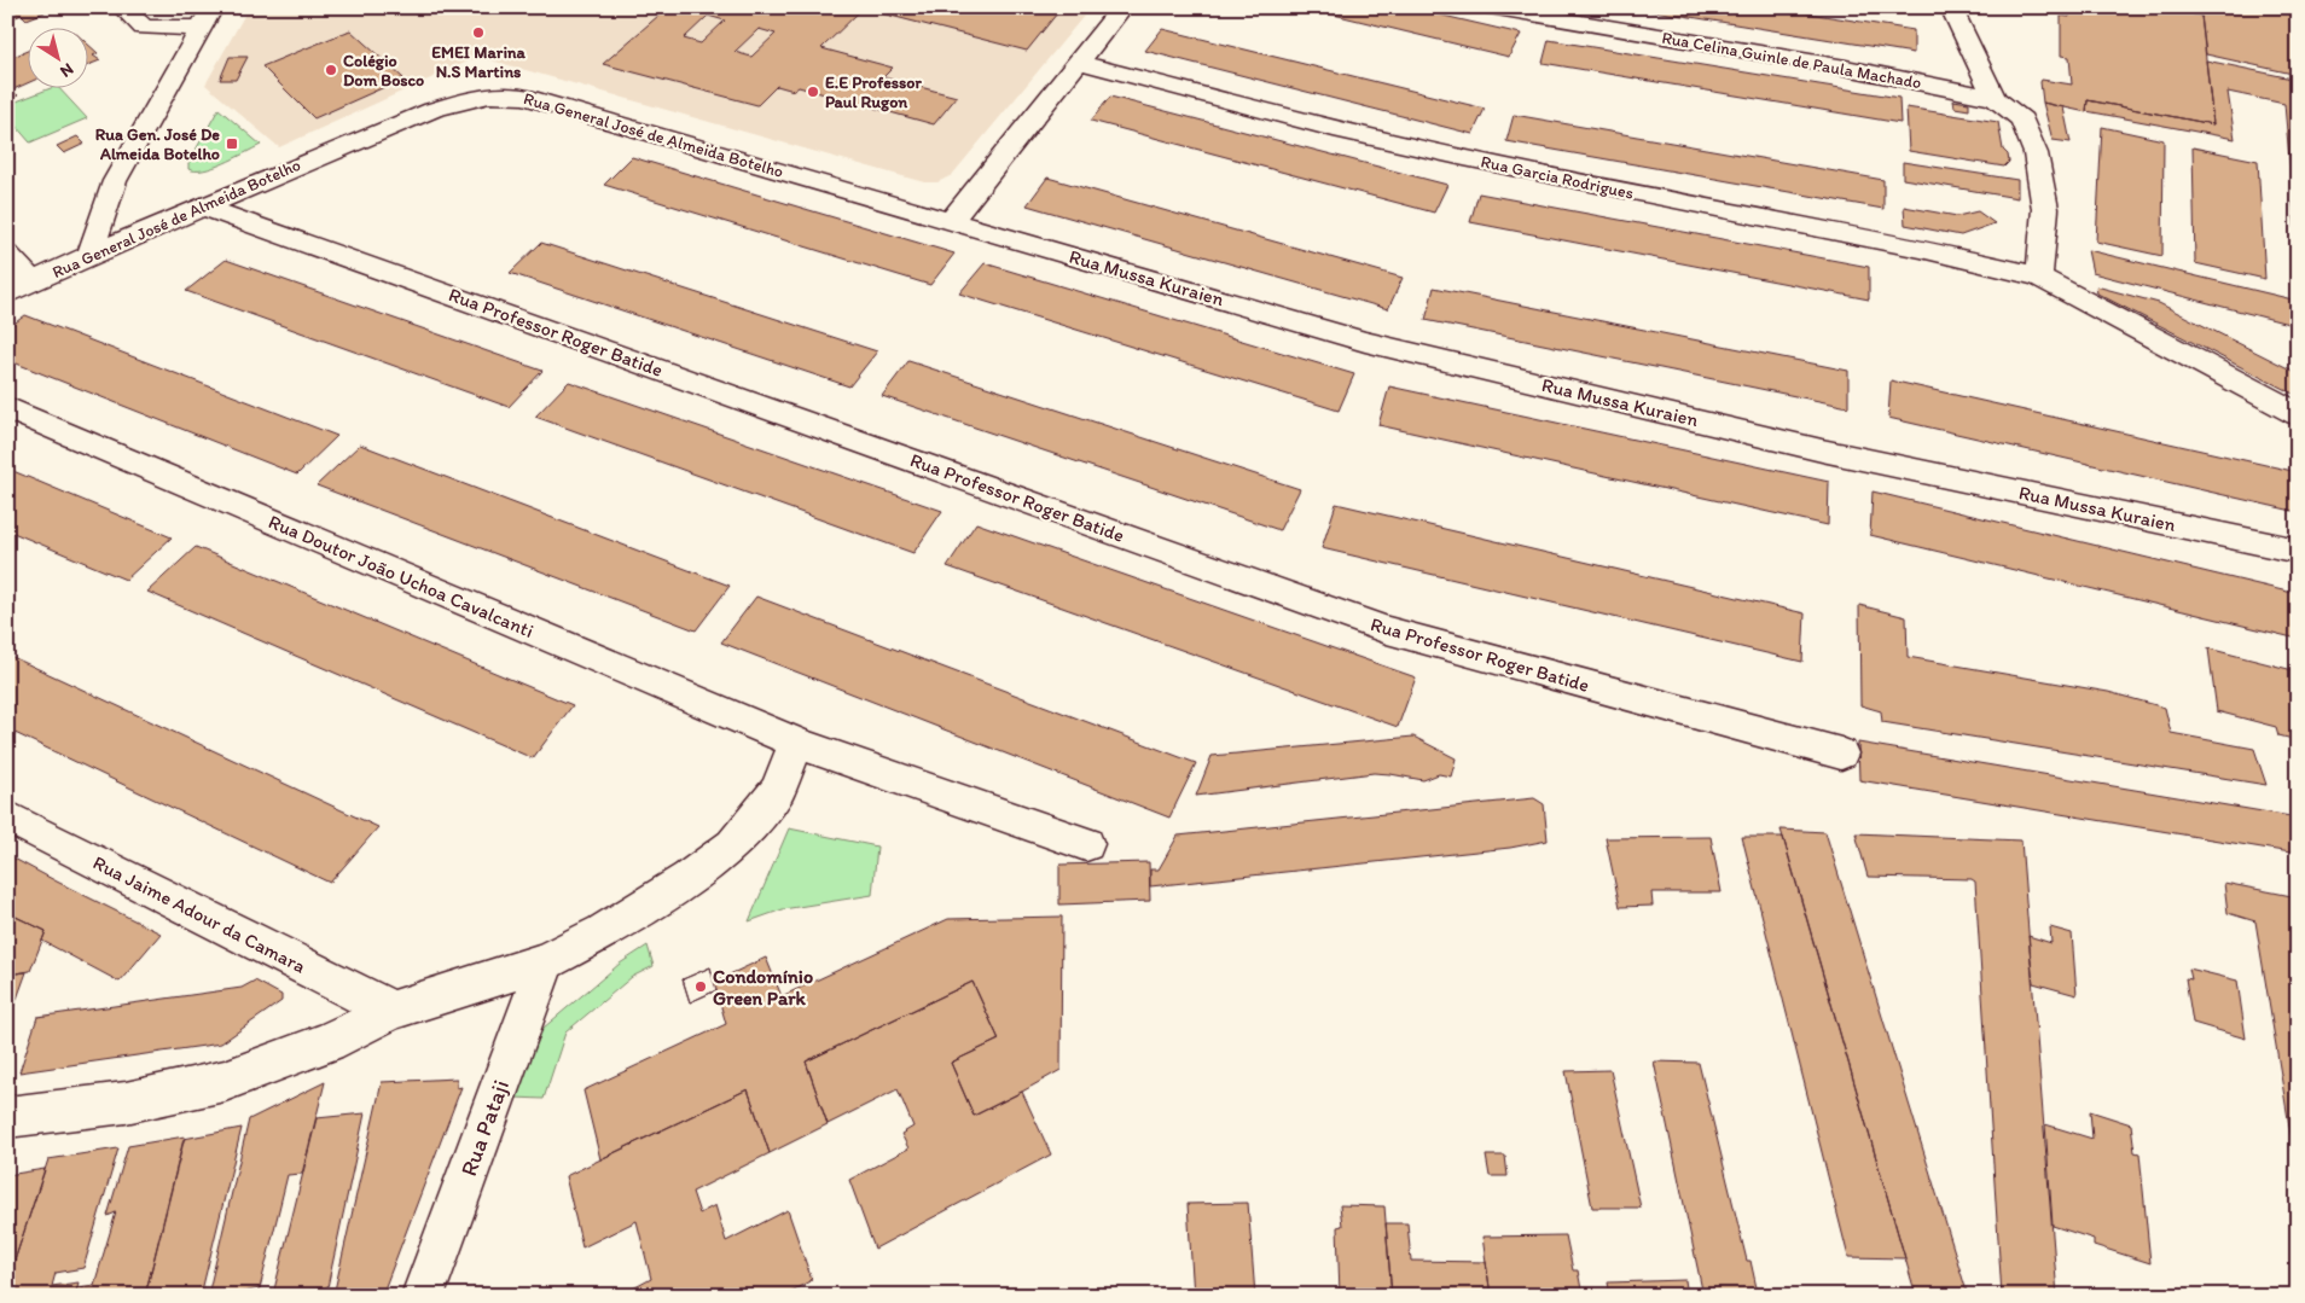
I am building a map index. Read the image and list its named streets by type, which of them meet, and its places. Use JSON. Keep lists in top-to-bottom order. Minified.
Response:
{"streets":{"street":["Rua Celina Guinle de Paula Machado","Rua General José de Almeida Botelho","Rua Garcia Rodrigues","Rua Mussa Kuraien","Rua Professor Roger Batide","Rua Doutor João Uchoa Cavalcanti","Rua Jaime Adour da Camara","Rua Pataji"]},"crossings":[["Rua General José de Almeida Botelho","Rua Mussa Kuraien"],["Rua General José de Almeida Botelho","Rua Professor Roger Batide"]],"places":{"other":["EMEI Marina N.S Martins","Colégio Dom Bosco","E.E Professor Paul Rugon","Condomínio Green Park"],"transit":["Rua Gen. José De Almeida Botelho"]},"north":"bottom right"}
